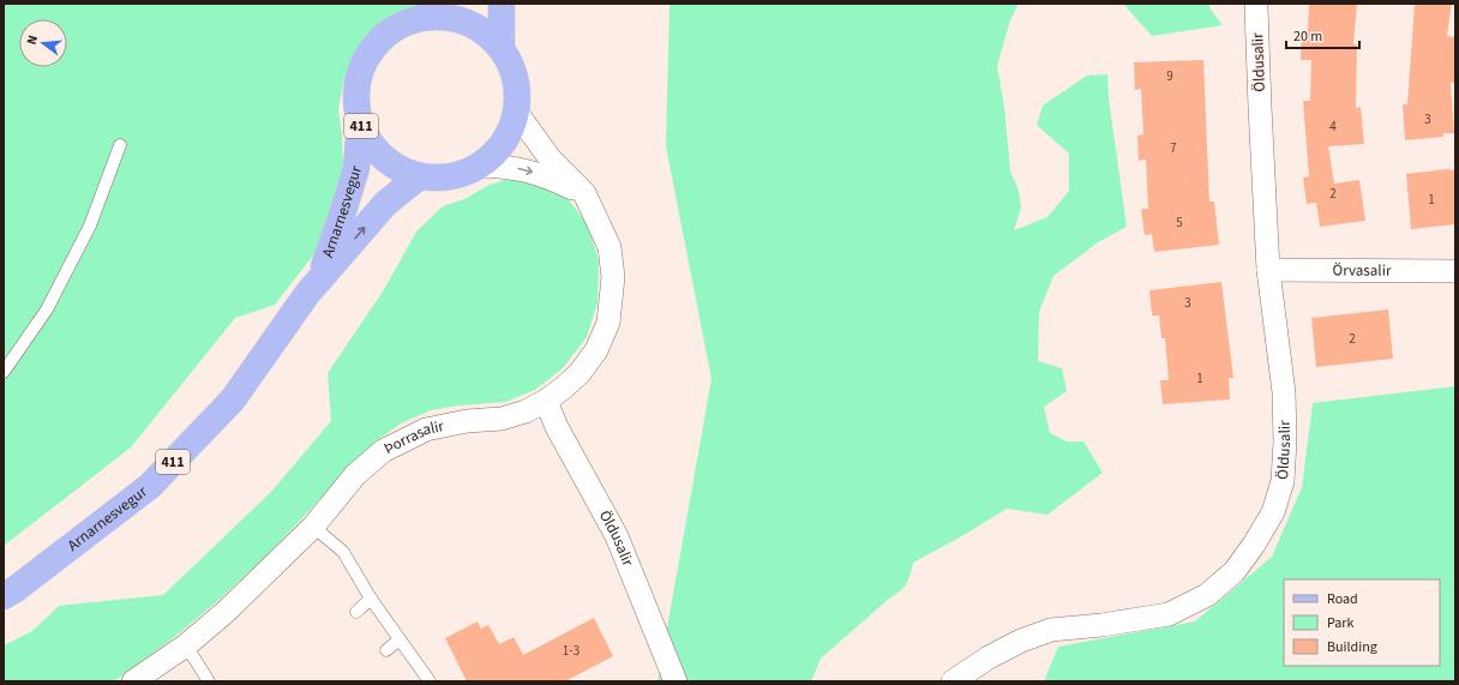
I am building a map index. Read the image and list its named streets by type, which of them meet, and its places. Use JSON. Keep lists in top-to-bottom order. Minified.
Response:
{"streets":{"main road":["411","Arnarnesvegur"],"street":["Öldusalir","Örvasalir","Þorrasalir"]},"crossings":[["Öldusalir","Örvasalir"],["Öldusalir","Þorrasalir"],["411","Arnarnesvegur"],["411","Þorrasalir"],["Arnarnesvegur","Þorrasalir"]],"house_numbers":["9","3","4","7","2","1","5","3","2","1","1-3"],"legend":["Road","Park","Building"],"scale_bar":"20 m","north":"left"}
